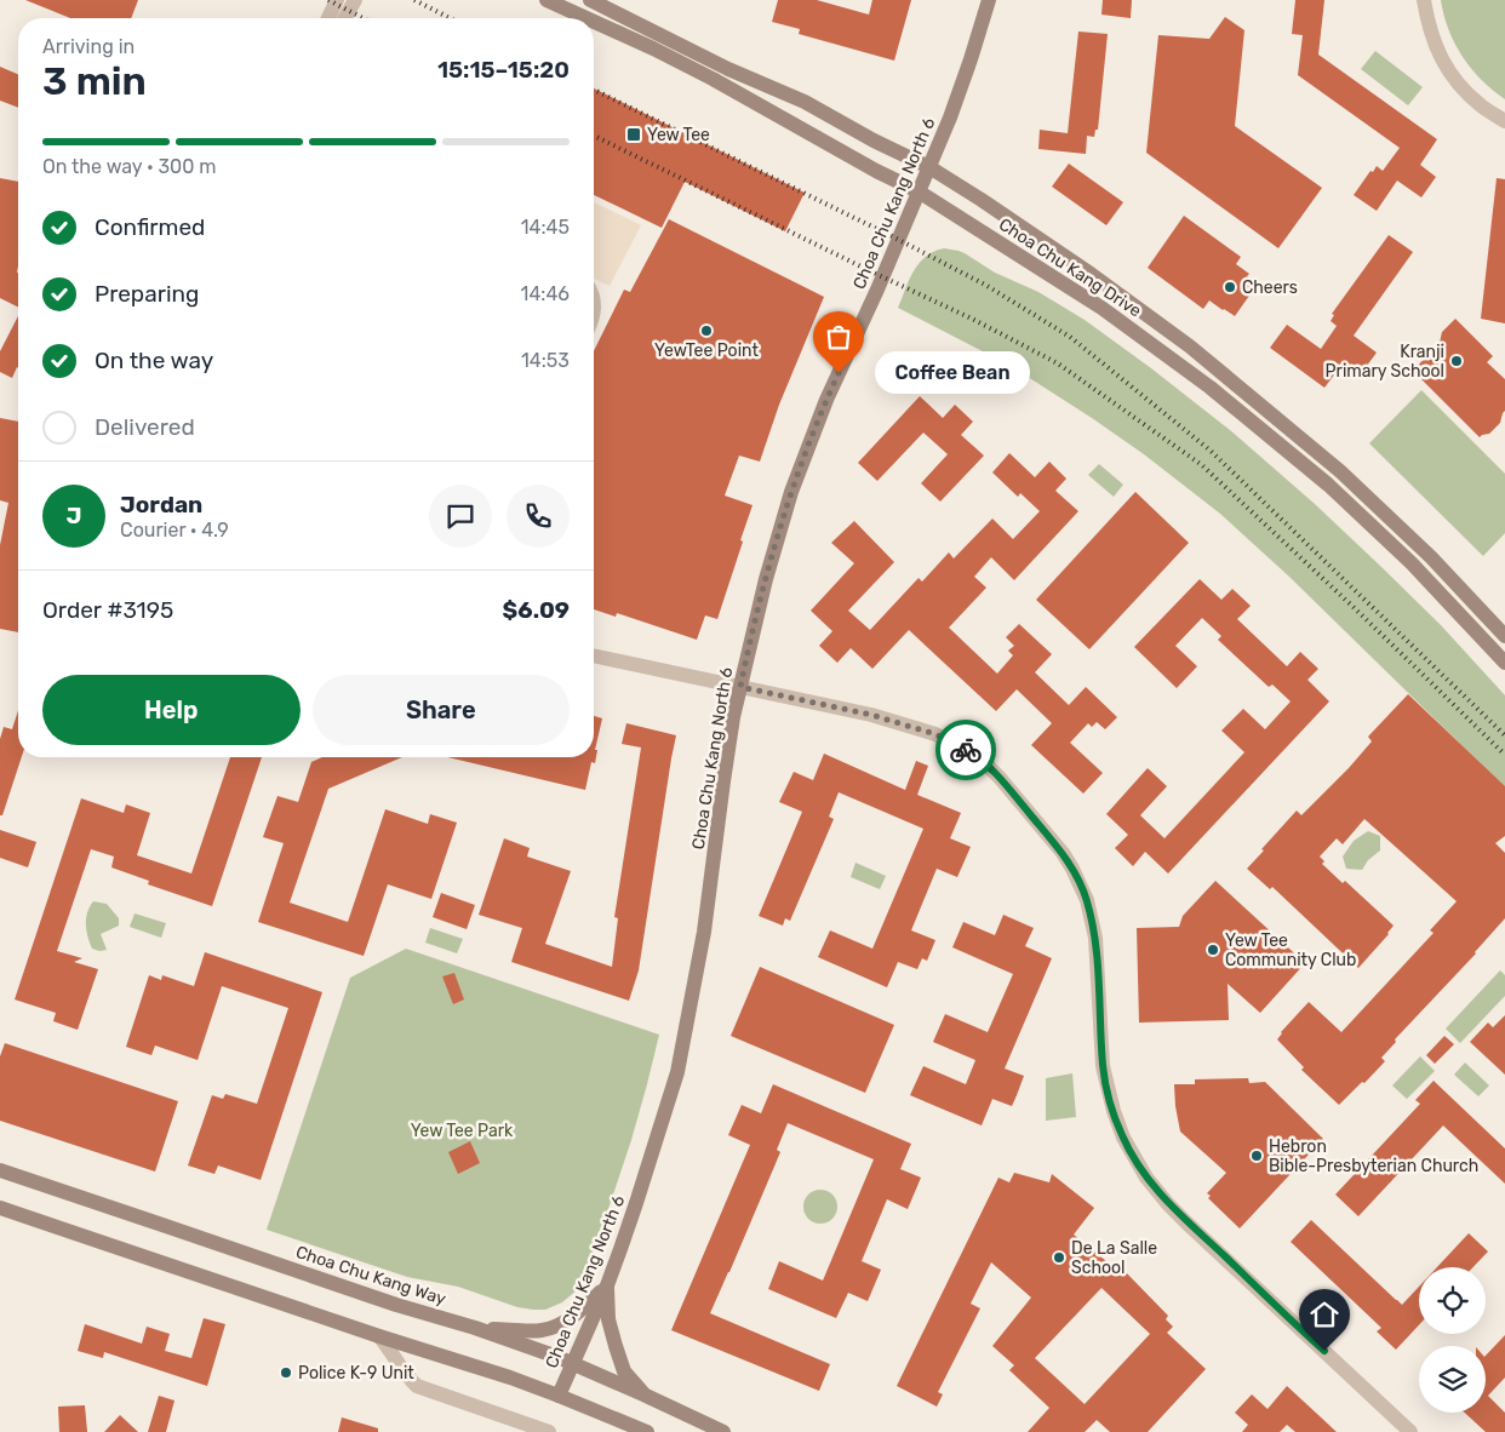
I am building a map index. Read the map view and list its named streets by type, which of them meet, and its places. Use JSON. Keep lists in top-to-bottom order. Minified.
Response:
{"streets":{"main road":["Choa Chu Kang North 6","Choa Chu Kang Drive","Choa Chu Kang Way"]},"crossings":[["Choa Chu Kang North 6","Choa Chu Kang Drive"],["Choa Chu Kang North 6","Choa Chu Kang Way"]],"parks":["Yew Tee Park"],"places":{"transit":["Yew Tee"],"other":["Cheers","YewTee Point","Kranji Primary School","Coffee Bean","Yew Tee Community Club","Hebron Bible-Presbyterian Church","De La Salle School","Police K-9 Unit"]},"page":{"heading":["3 min","Arriving in","15:15–15:20"],"panel":["Jordan","Courier · 4.9","Order #3195","$6.09"],"bar":"On the way · 300 m","list":[["Confirmed","14:45"],["Preparing","14:46"],["On the way","14:53"],"Delivered"],"bubble":"Coffee Bean","round":"J","buttons":["Help","Share"]}}
